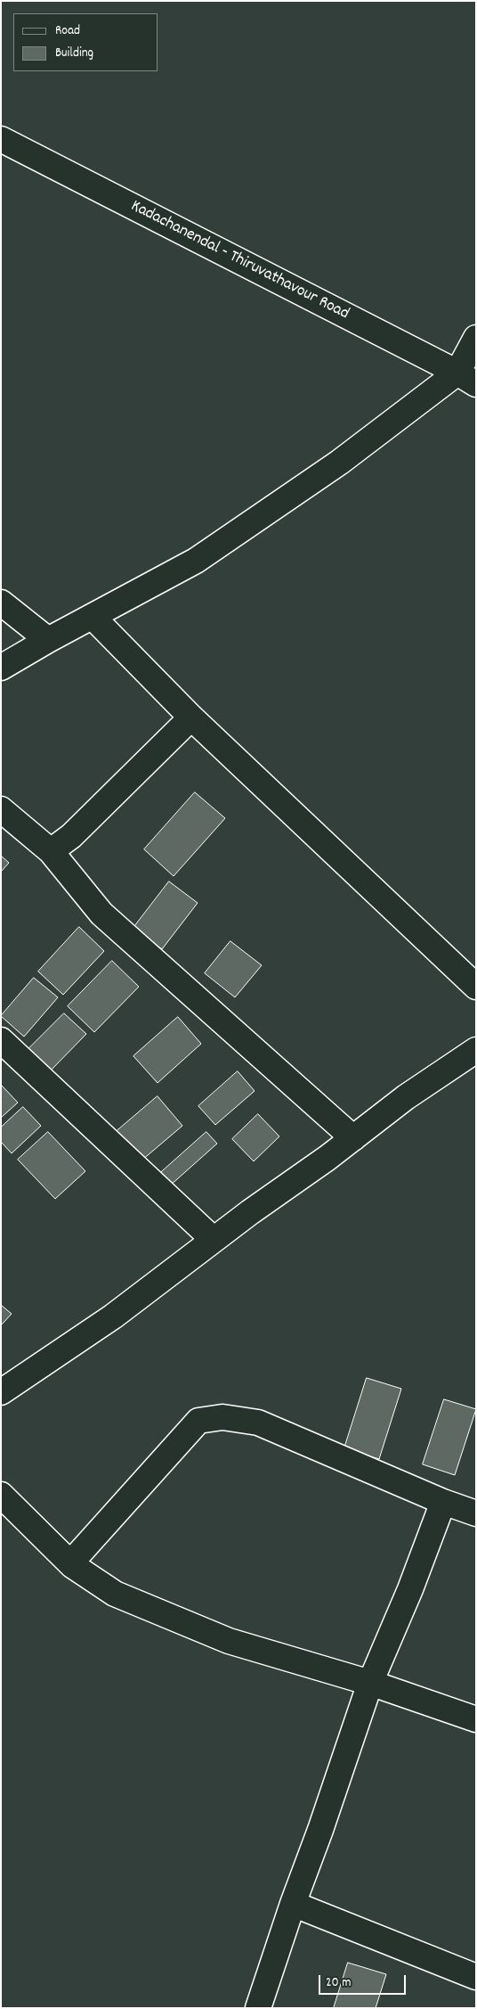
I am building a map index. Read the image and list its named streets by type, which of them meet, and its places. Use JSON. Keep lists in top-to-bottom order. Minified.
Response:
{"streets":{"street":["Kadachanendal - Thiruvathavour Road"]},"legend":["Road","Building"],"scale_bar":"20 m"}
